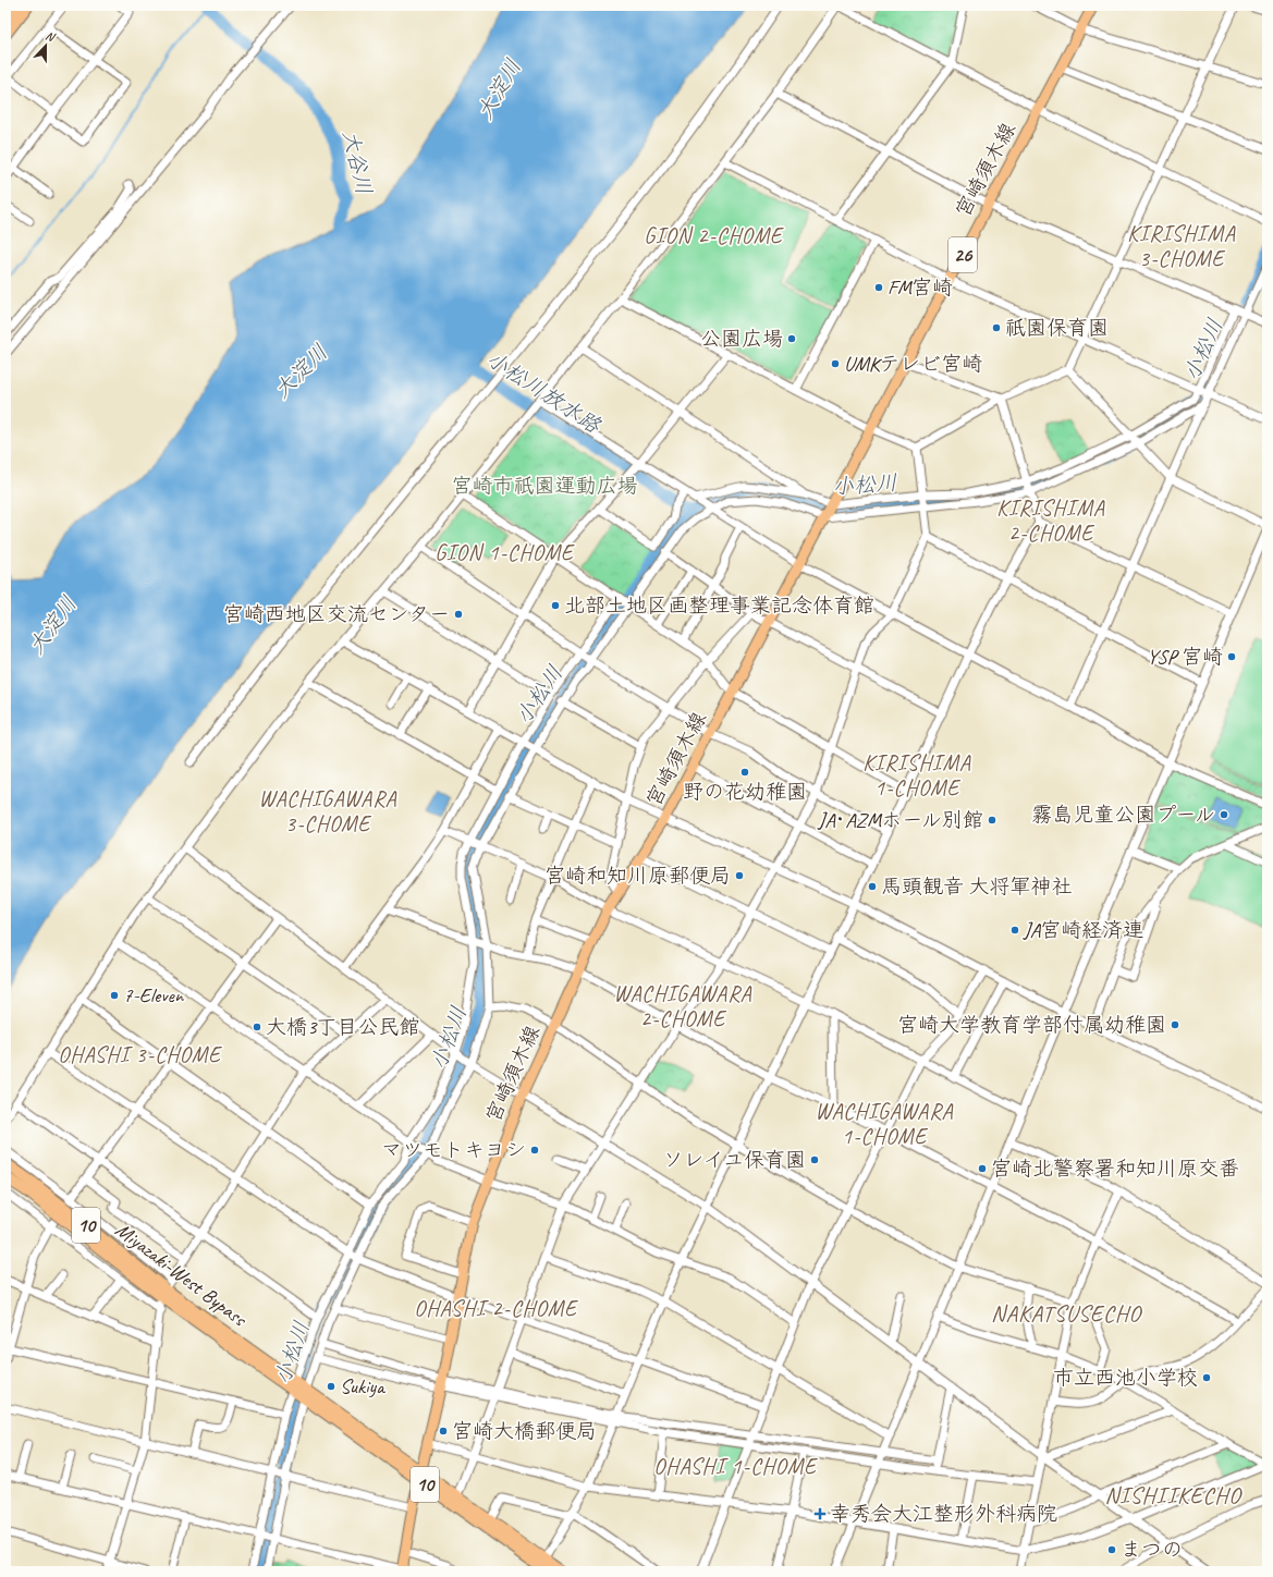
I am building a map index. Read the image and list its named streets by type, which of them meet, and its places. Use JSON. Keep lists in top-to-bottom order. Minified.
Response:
{"streets":{"highway":["10","Miyazaki-West Bypass"],"main road":["宮崎須木線","26"]},"crossings":[["宮崎須木線","10"],["10","Miyazaki-West Bypass"]],"districts":["KIRISHIMA 3-CHOME","GION 2-CHOME","KIRISHIMA 2-CHOME","GION 1-CHOME","KIRISHIMA 1-CHOME","WACHIGAWARA 3-CHOME","WACHIGAWARA 2-CHOME","OHASHI 3-CHOME","WACHIGAWARA 1-CHOME","OHASHI 2-CHOME","NAKATSUSECHO","OHASHI 1-CHOME","NISHIIKECHO"],"water":["大淀川","大谷川","小松川","小松川放水路"],"parks":["宮崎市祇園運動広場"],"places":{"other":["FM宮崎","祇園保育園","公園広場","UMKテレビ宮崎","北部土地区画整理事業記念体育館","宮崎西地区交流センター","YSP 宮崎","野の花幼稚園","霧島児童公園プール","JA･AZMホール別館","宮崎和知川原郵便局","馬頭観音 大将軍神社","JA宮崎経済連","7-Eleven","宮崎大学教育学部付属幼稚園","大橋3丁目公民館","マツモトキヨシ","ソレイユ保育園","宮崎北警察署和知川原交番","市立西池小学校","Sukiya","宮崎大橋郵便局","まつの"],"health":["幸秀会大江整形外科病院"]},"north":"top"}
